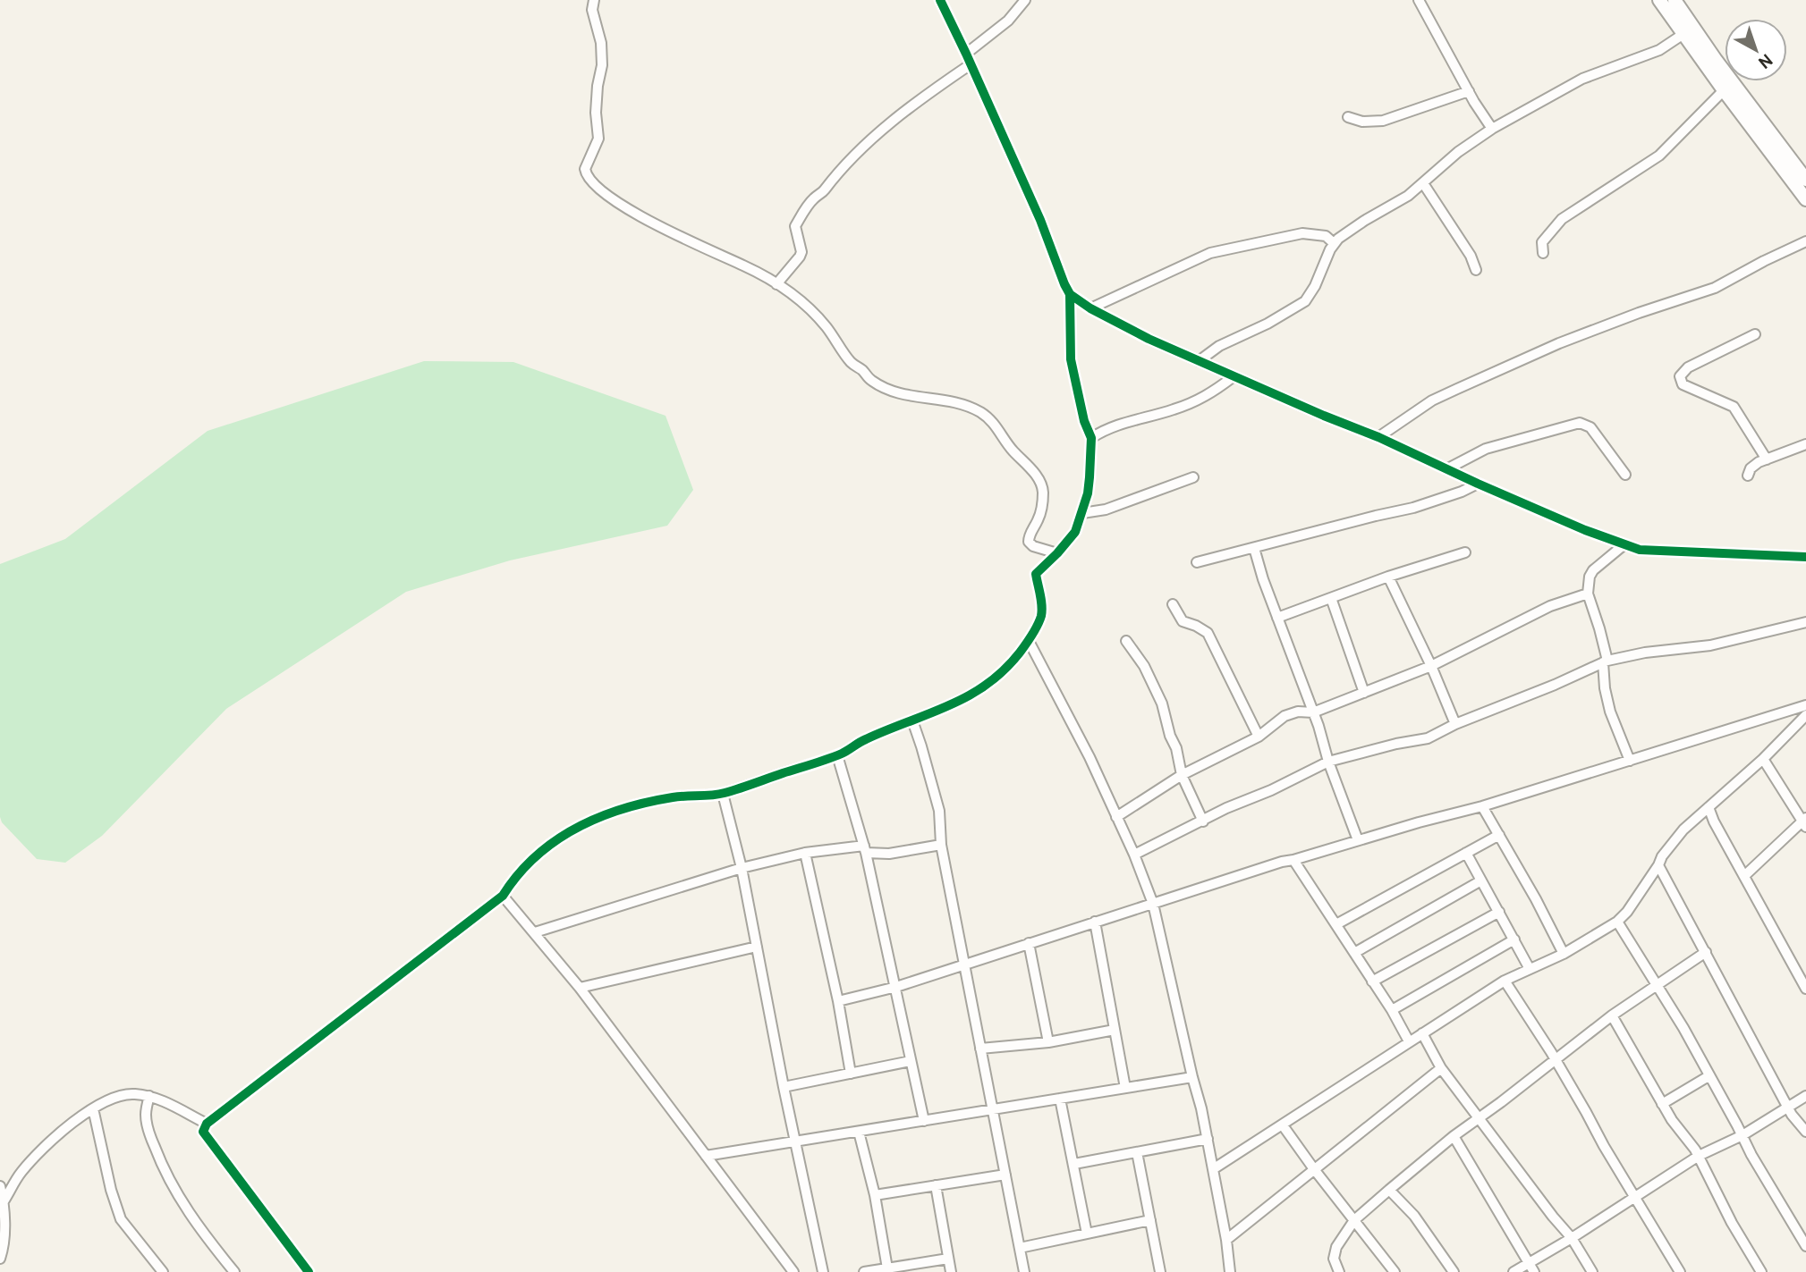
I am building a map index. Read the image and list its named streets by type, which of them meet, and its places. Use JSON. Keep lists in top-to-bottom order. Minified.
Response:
{"north":"bottom right"}
